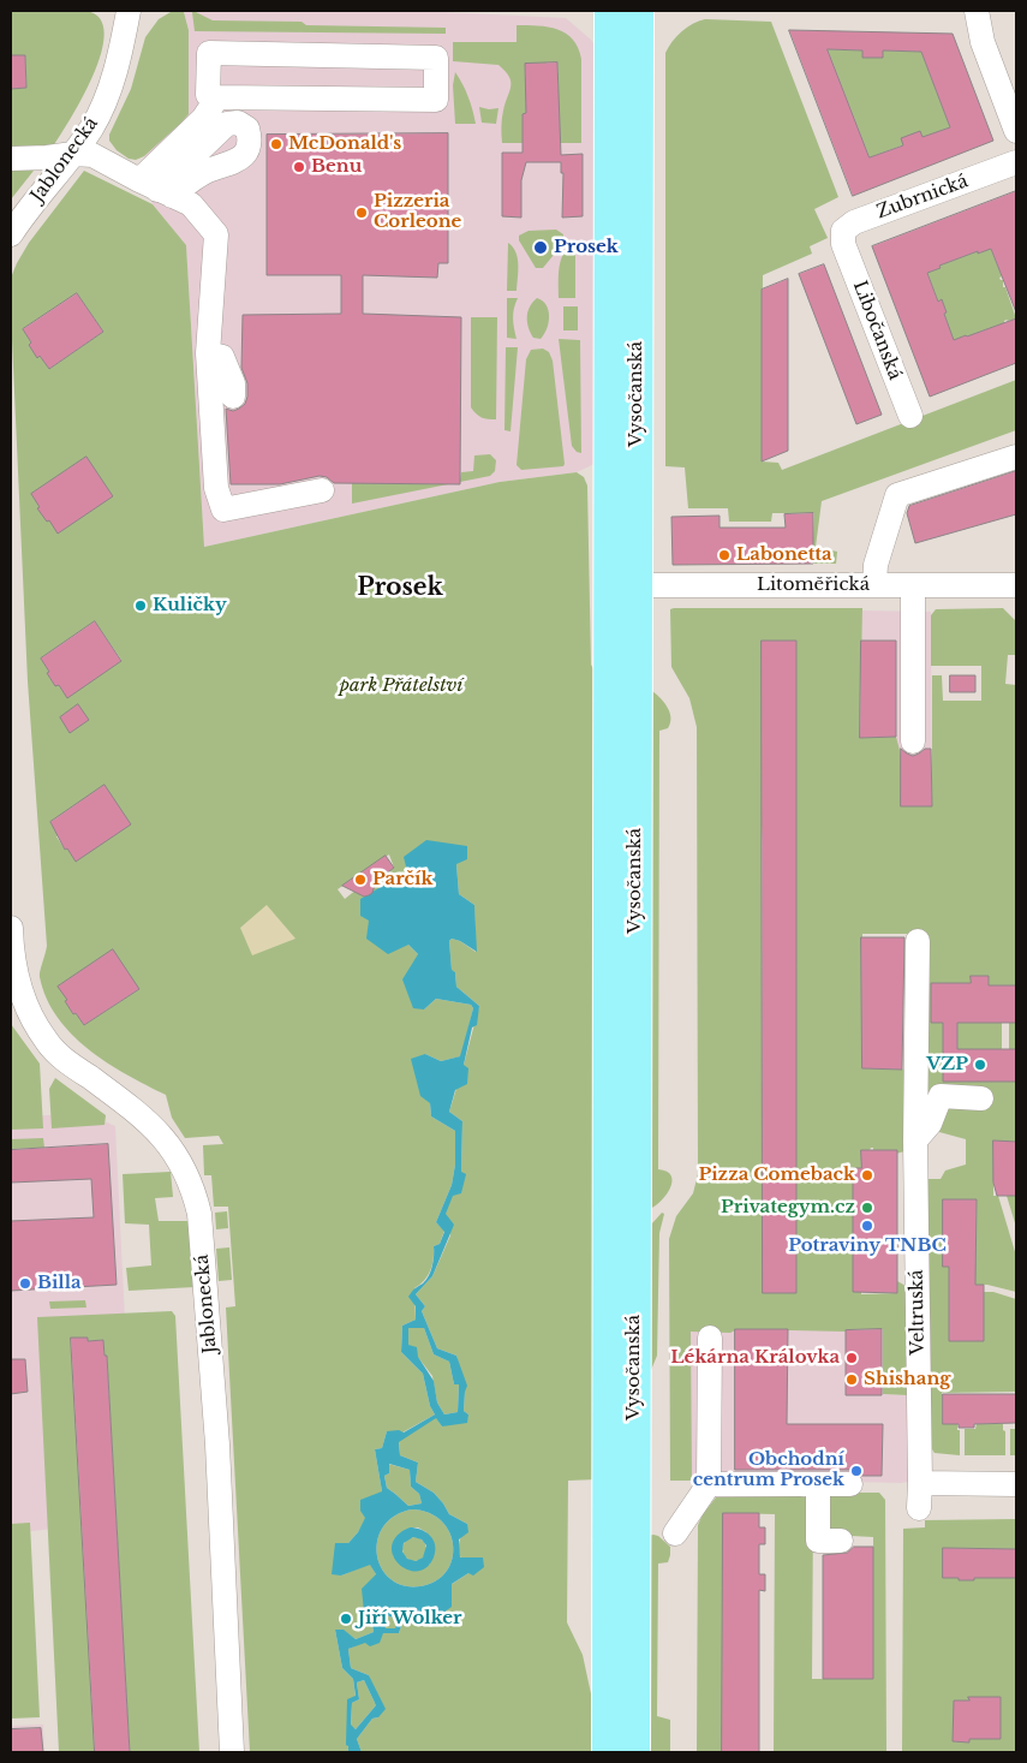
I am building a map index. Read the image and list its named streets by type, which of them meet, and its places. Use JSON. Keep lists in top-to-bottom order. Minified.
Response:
{"streets":{"main road":["Vysočanská"],"street":["Jablonecká","Zubrnická","Libočanská","Litoměřická","Veltruská"]},"crossings":[["Zubrnická","Libočanská"],["Vysočanská","Litoměřická"]],"districts":["Prosek"],"parks":["park Přátelství"],"places":["McDonald's","Benu","Pizzeria Corleone","Prosek","Labonetta","Kuličky","Parčík","VZP","Pizza Comeback","Privategym.cz","Potraviny TNBC","Billa","Lékárna Královka","Shishang","Obchodní centrum Prosek","Jiří Wolker"]}
